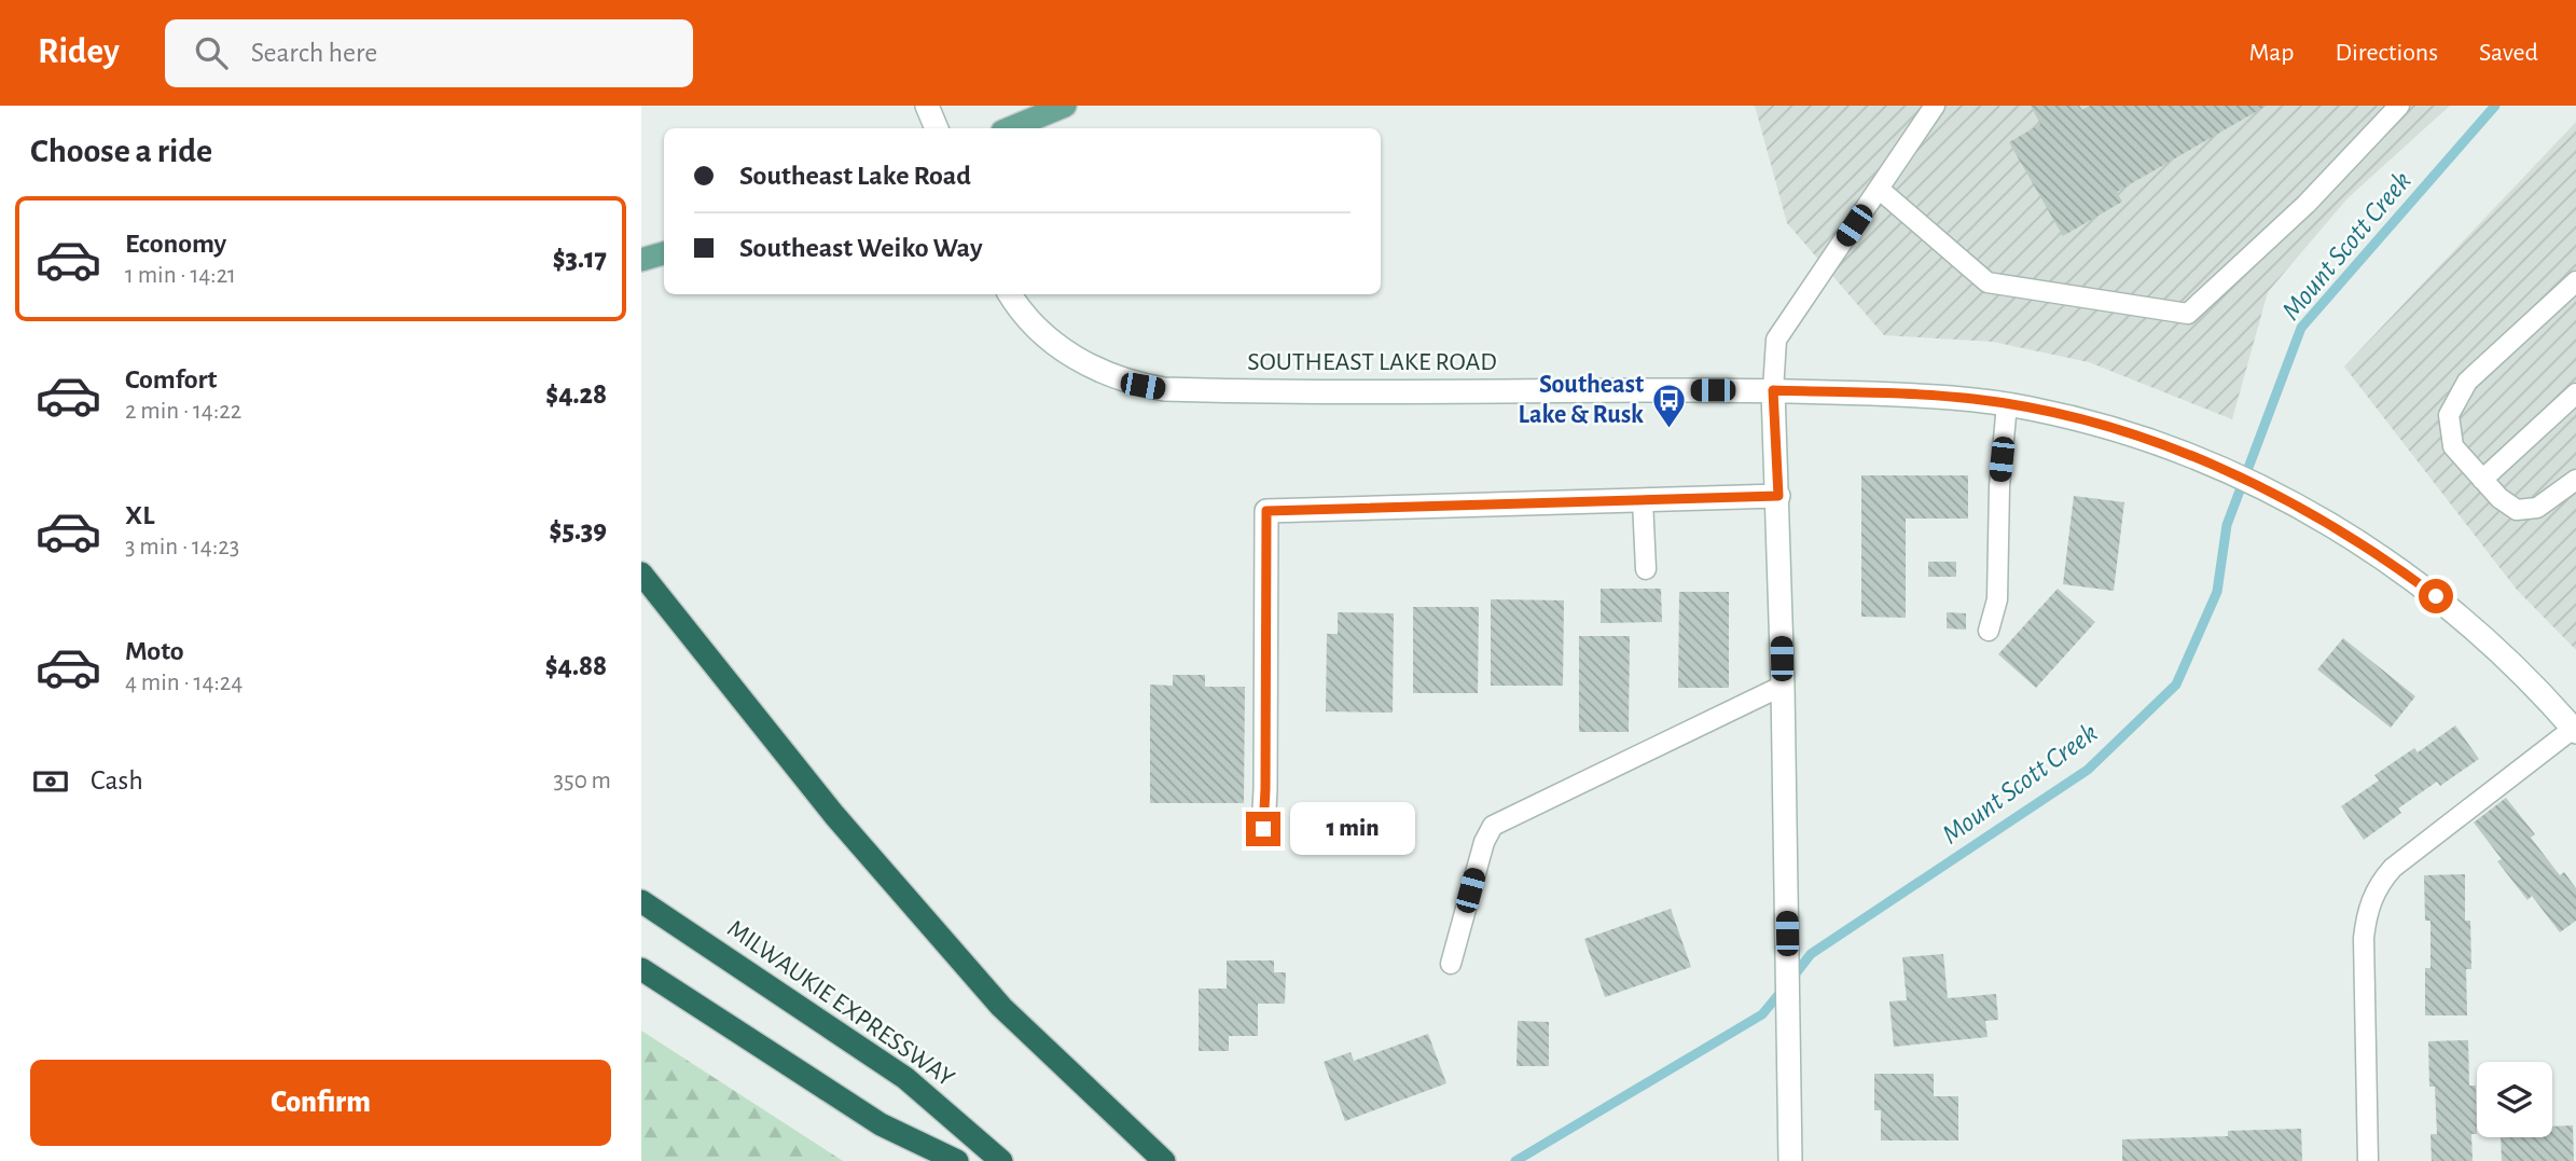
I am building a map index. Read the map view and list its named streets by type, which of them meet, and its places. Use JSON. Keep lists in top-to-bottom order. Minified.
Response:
{"streets":{"highway":["MILWAUKIE EXPRESSWAY"],"street":["SOUTHEAST LAKE ROAD"]},"water":["Mount Scott Creek"],"places":{"bus stop":["Southeast Lake & Rusk"]},"page":{"header":"Ridey","search":"Search here","nav":["Map","Directions","Saved"],"heading":"Choose a ride","banner":["Southeast Lake Road","Southeast Weiko Way"],"list":[{"name":"Economy","note":"1 min · 14:21","value":"$3.17"},{"name":"Comfort","note":"2 min · 14:22","value":"$4.28"},{"name":"XL","note":"3 min · 14:23","value":"$5.39"},{"name":"Moto","note":"4 min · 14:24","value":"$4.88"}],"pay":["Cash","350 m"],"bubble":"1 min","buttons":"Confirm"}}
